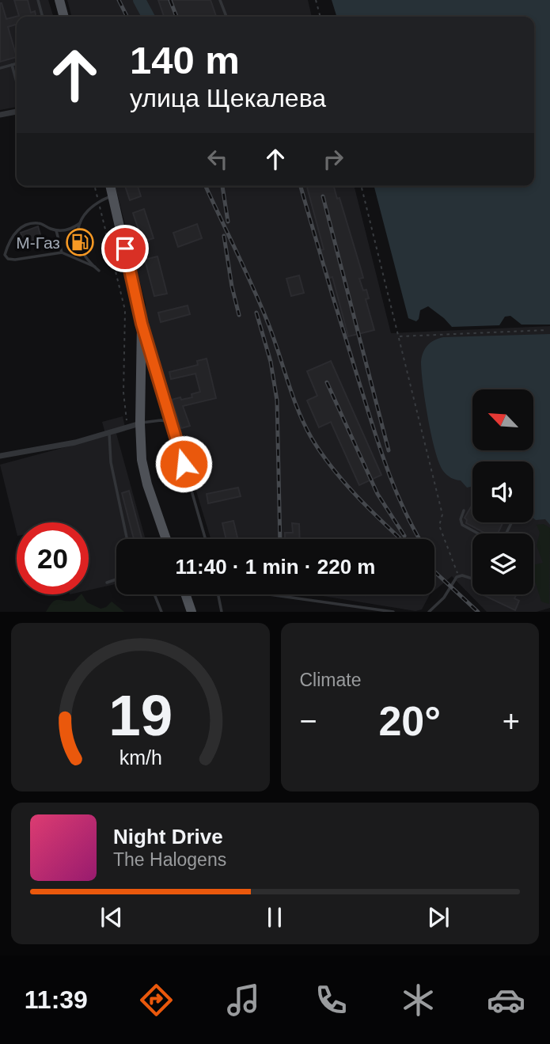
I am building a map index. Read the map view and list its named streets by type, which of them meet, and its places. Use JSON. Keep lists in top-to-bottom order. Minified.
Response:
{"places":{"fuel station":["М-Газ"]},"north":"top left","page":{"turn":["140 m","улица Щекалева"],"limit":"20","trip":"11:40 · 1 min · 220 m","tile":"Climate","heat":["−","20°","+"],"song":["Night Drive","The Halogens"],"tabs":"11:39","gauge":["19","km/h"]}}
